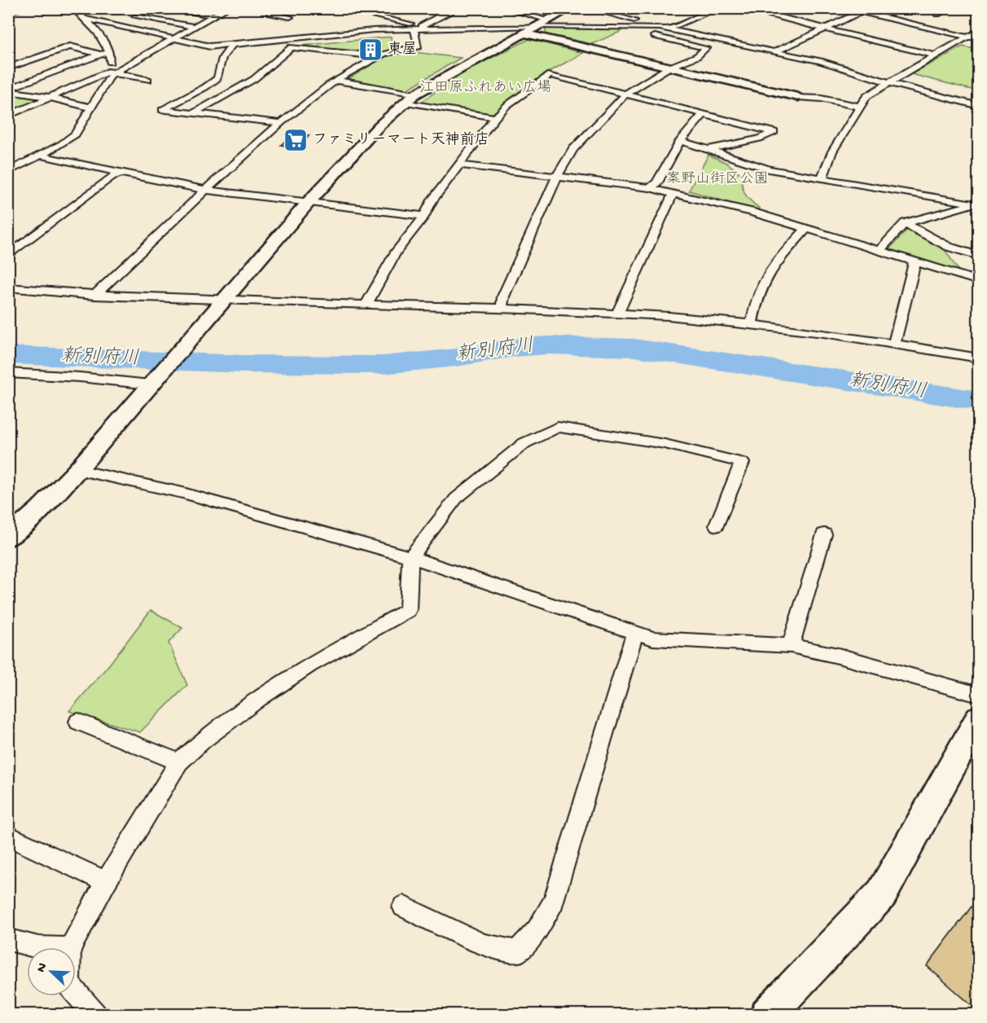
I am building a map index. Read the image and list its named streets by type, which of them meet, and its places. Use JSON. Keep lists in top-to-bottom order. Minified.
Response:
{"water":["新別府川"],"parks":["江田原ふれあい広場","案野山街区公園"],"places":{"building":["東屋"],"supermarket":["ファミリーマート天神前店"]},"north":"top left"}
